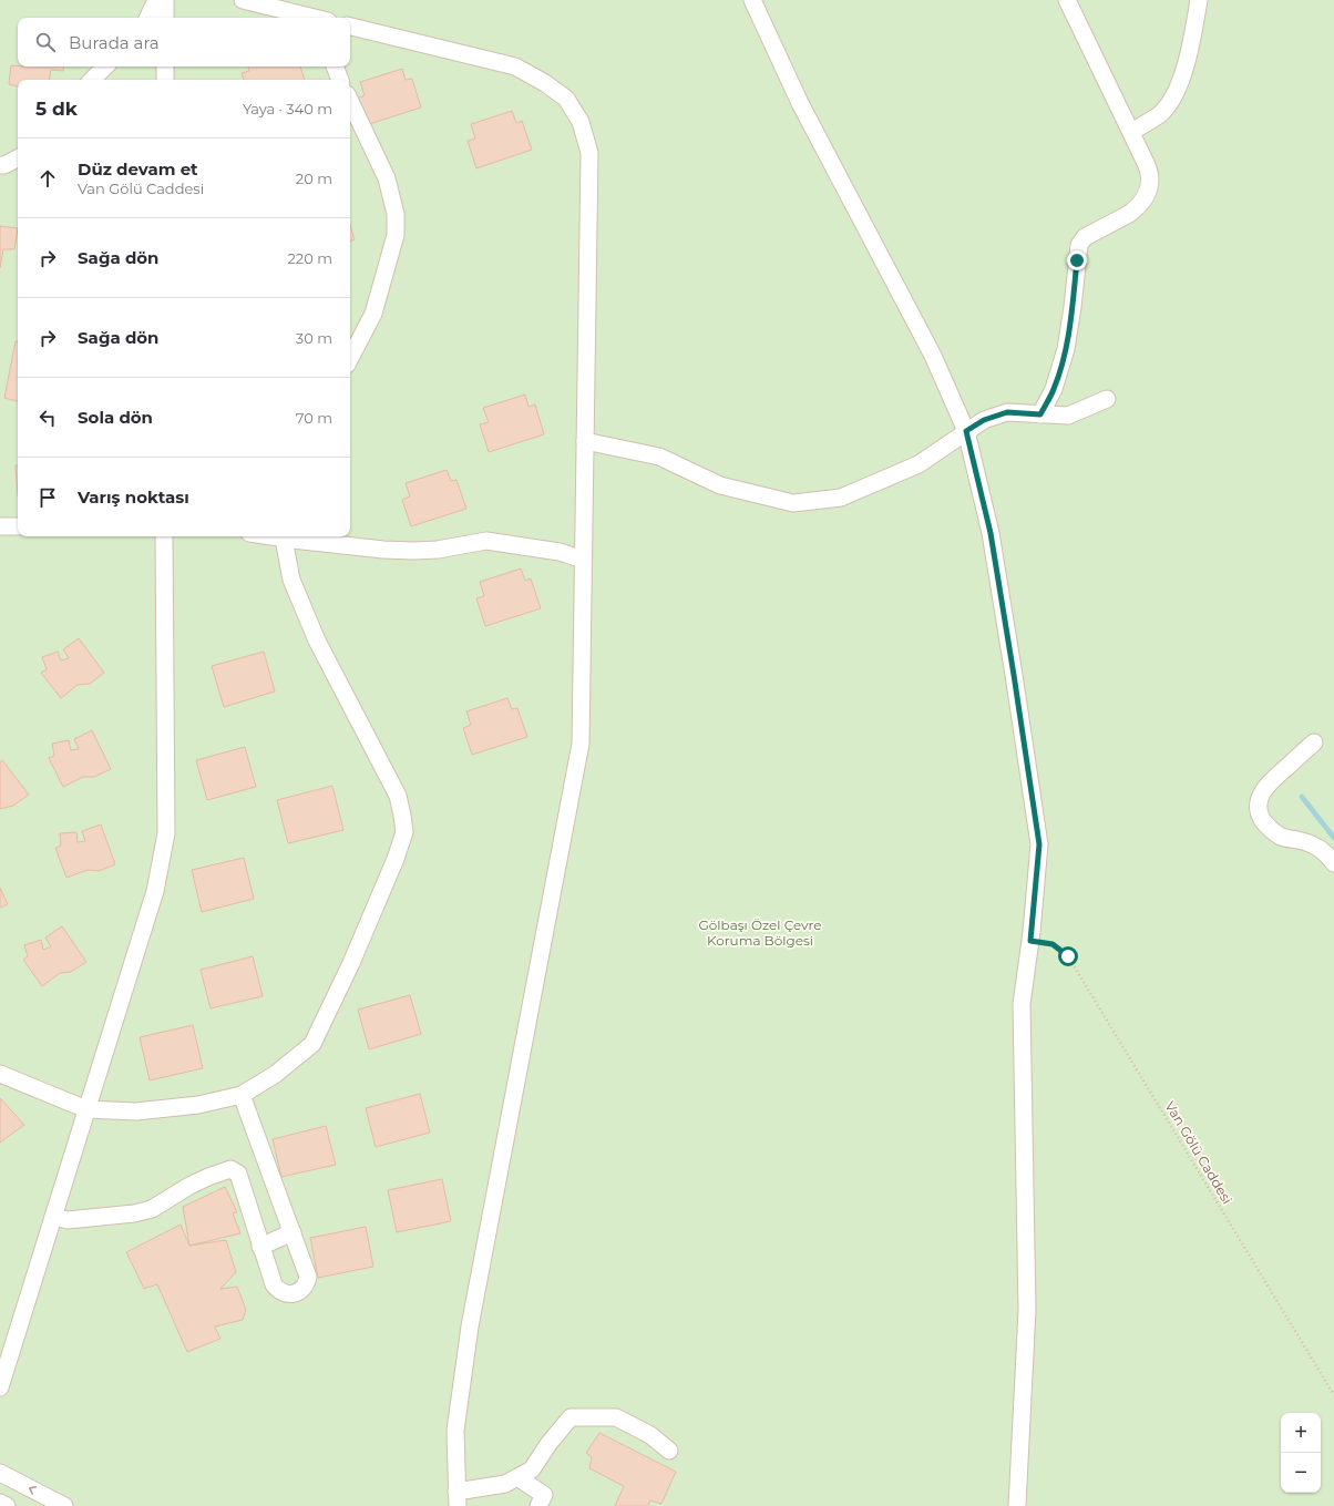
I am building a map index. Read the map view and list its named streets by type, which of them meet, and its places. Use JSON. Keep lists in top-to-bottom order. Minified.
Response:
{"streets":{"path":["Van Gölü Caddesi"]},"parks":["Gölbaşı Özel Çevre Koruma Bölgesi"],"page":{"search":"Burada ara","heading":["5 dk","Yaya · 340 m"],"list":[["Düz devam et","Van Gölü Caddesi","20 m"],["Sağa dön","220 m"],["Sağa dön","30 m"],["Sola dön","70 m"],"Varış noktası"],"map_buttons":["+","−"]}}
